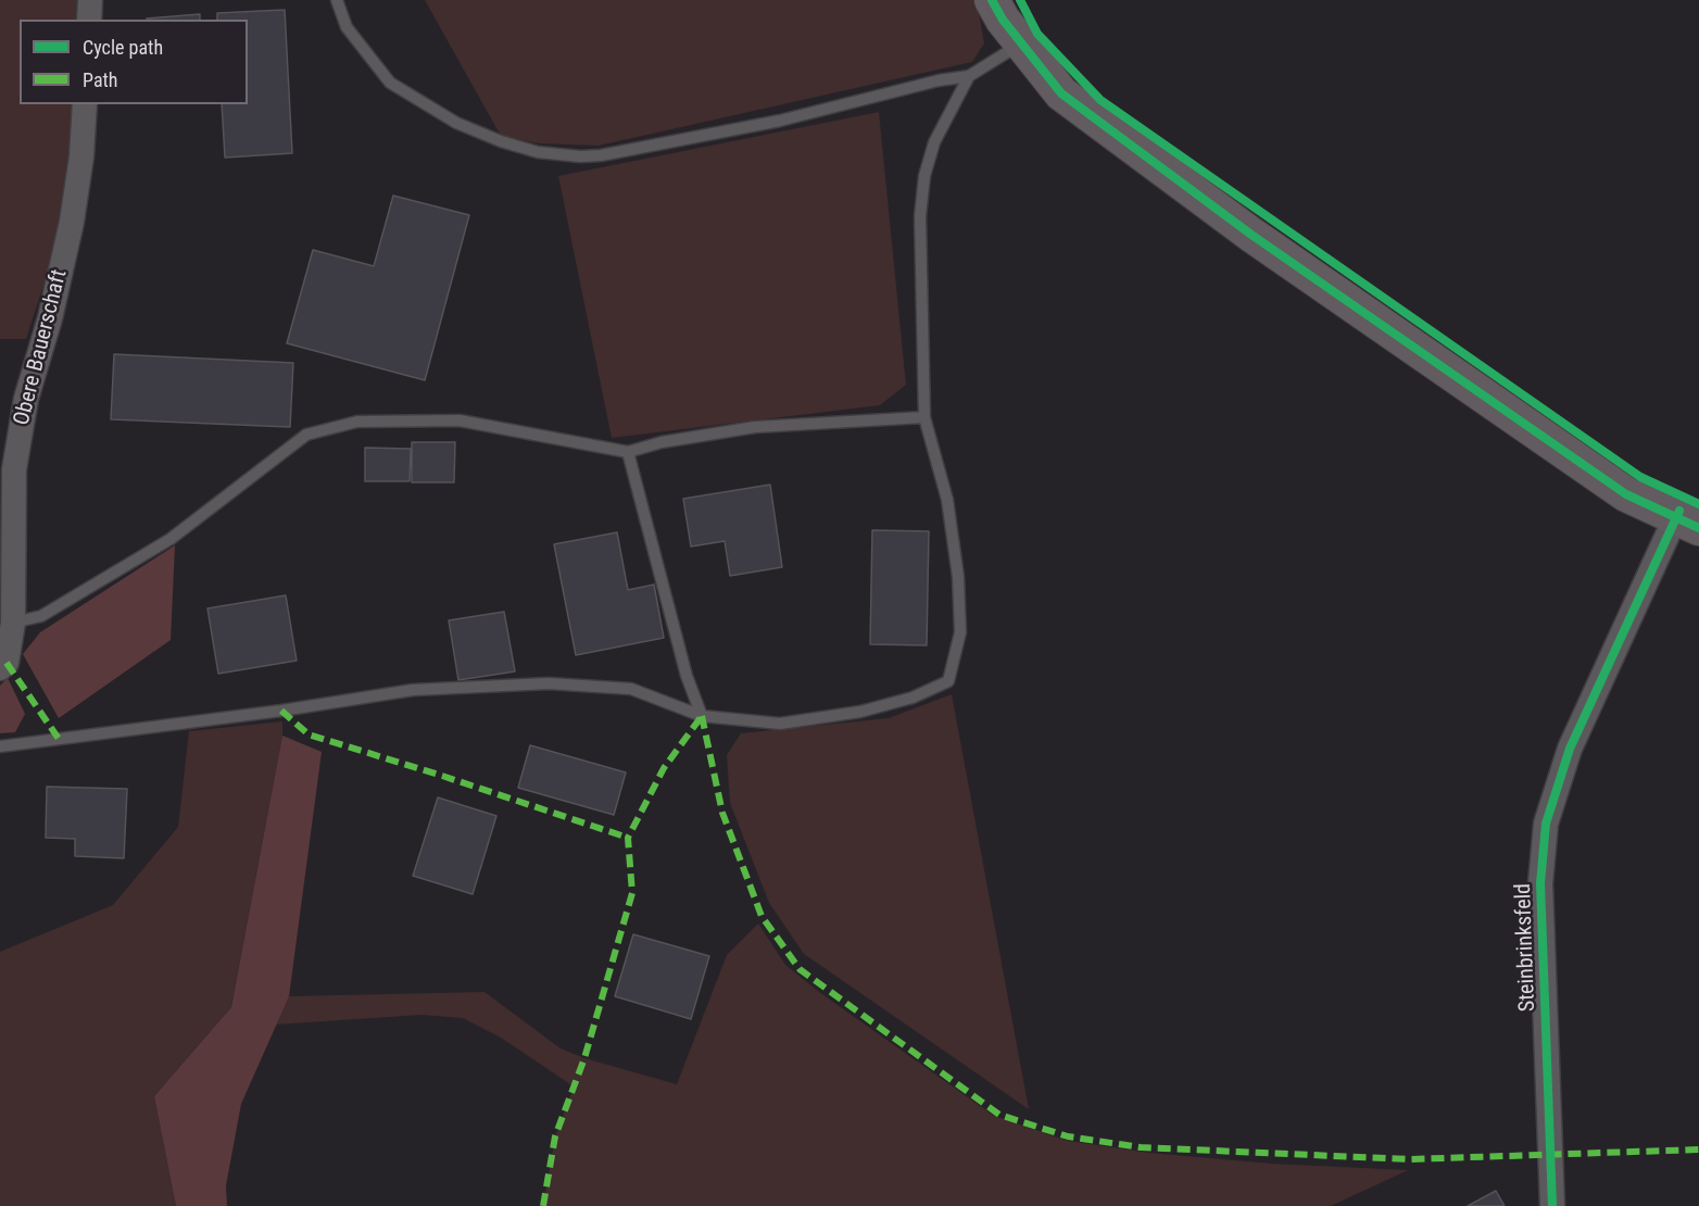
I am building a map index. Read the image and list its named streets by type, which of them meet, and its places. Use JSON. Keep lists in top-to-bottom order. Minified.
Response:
{"streets":{"street":["Obere Bauerschaft","Steinbrinksfeld"]},"legend":["Cycle path","Path"]}
